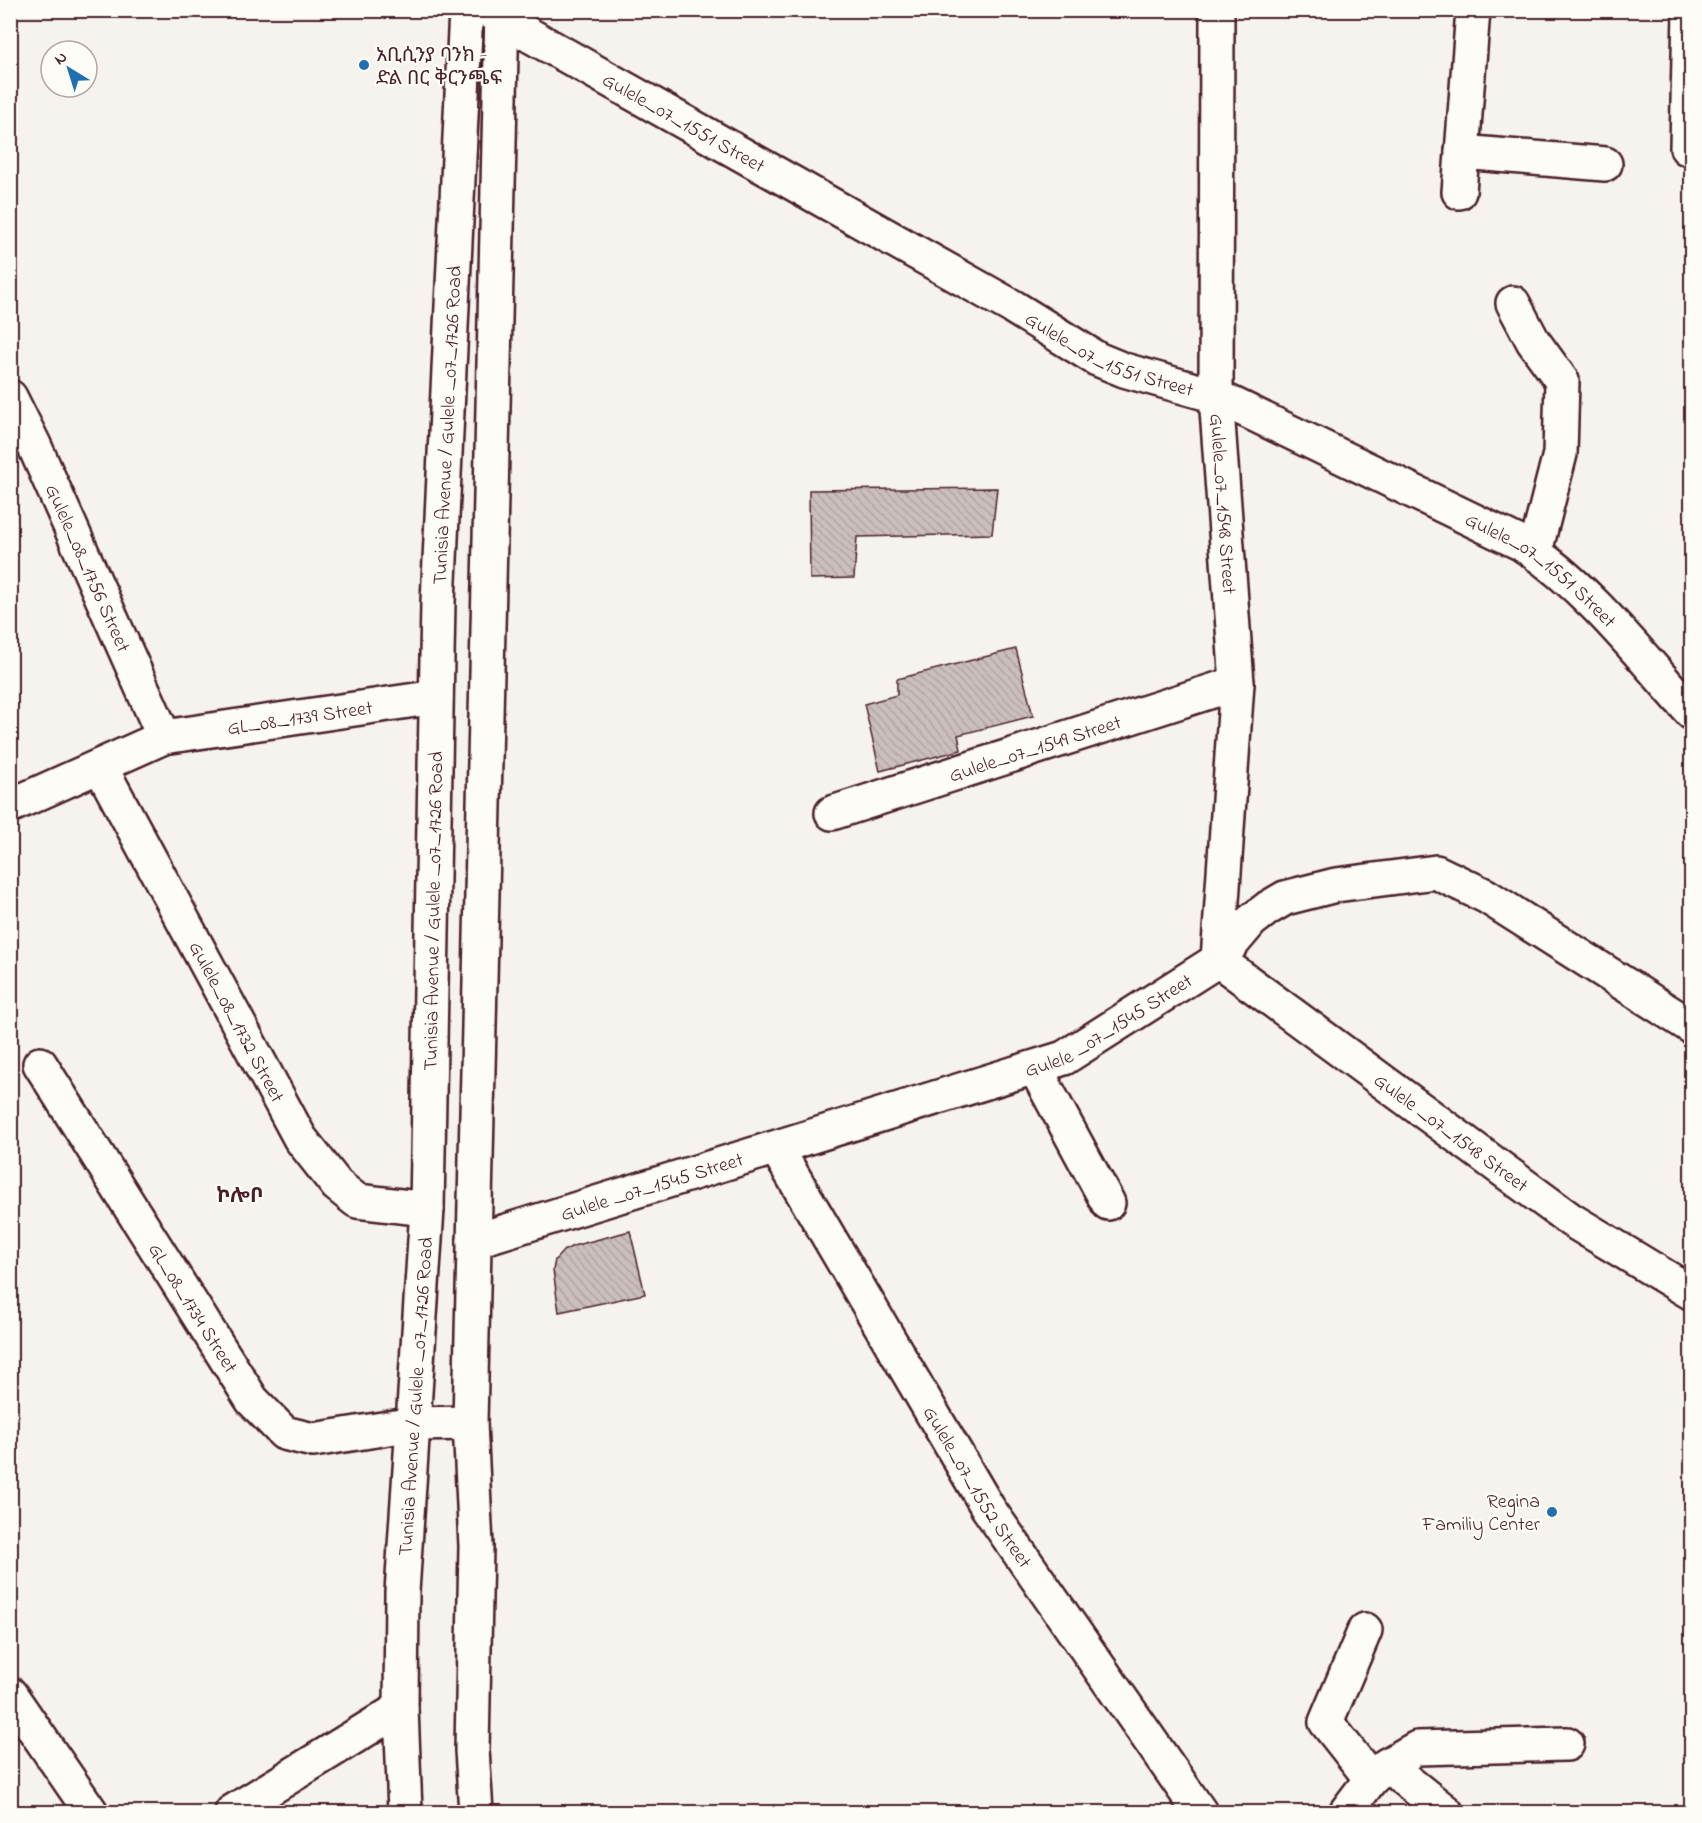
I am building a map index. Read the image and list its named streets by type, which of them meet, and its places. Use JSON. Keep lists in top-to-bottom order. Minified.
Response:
{"streets":{"main road":["Gulele_07_1551 Street","Tunisia Avenue / Gulele _07_1726 Road","Gulele_07_1548 Street","Gulele_08_1756 Street","GL_08_1739 Street","Gulele_07_1549 Street","Gulele_08_1732 Street","Gulele _07_1545 Street","Gulele _07_1548 Street","GL_08_1734 Street","Gulele_07_1552 Street"]},"crossings":[["Gulele_07_1551 Street","Gulele_07_1548 Street"],["Tunisia Avenue / Gulele _07_1726 Road","GL_08_1739 Street"],["Tunisia Avenue / Gulele _07_1726 Road","Gulele_08_1732 Street"],["Tunisia Avenue / Gulele _07_1726 Road","GL_08_1734 Street"],["Gulele_07_1548 Street","Gulele_07_1549 Street"],["Gulele_07_1548 Street","Gulele _07_1545 Street"],["Gulele_07_1548 Street","Gulele _07_1548 Street"],["Gulele_08_1756 Street","GL_08_1739 Street"],["GL_08_1739 Street","Gulele_08_1732 Street"],["Gulele _07_1545 Street","Gulele _07_1548 Street"],["Gulele _07_1545 Street","Gulele_07_1552 Street"]],"districts":["ኮሎቦ"],"places":["አቢሲንያ ባንክ - ድል በር ቅርንጫፍ","Regina Familiy Center"],"north":"top left"}
